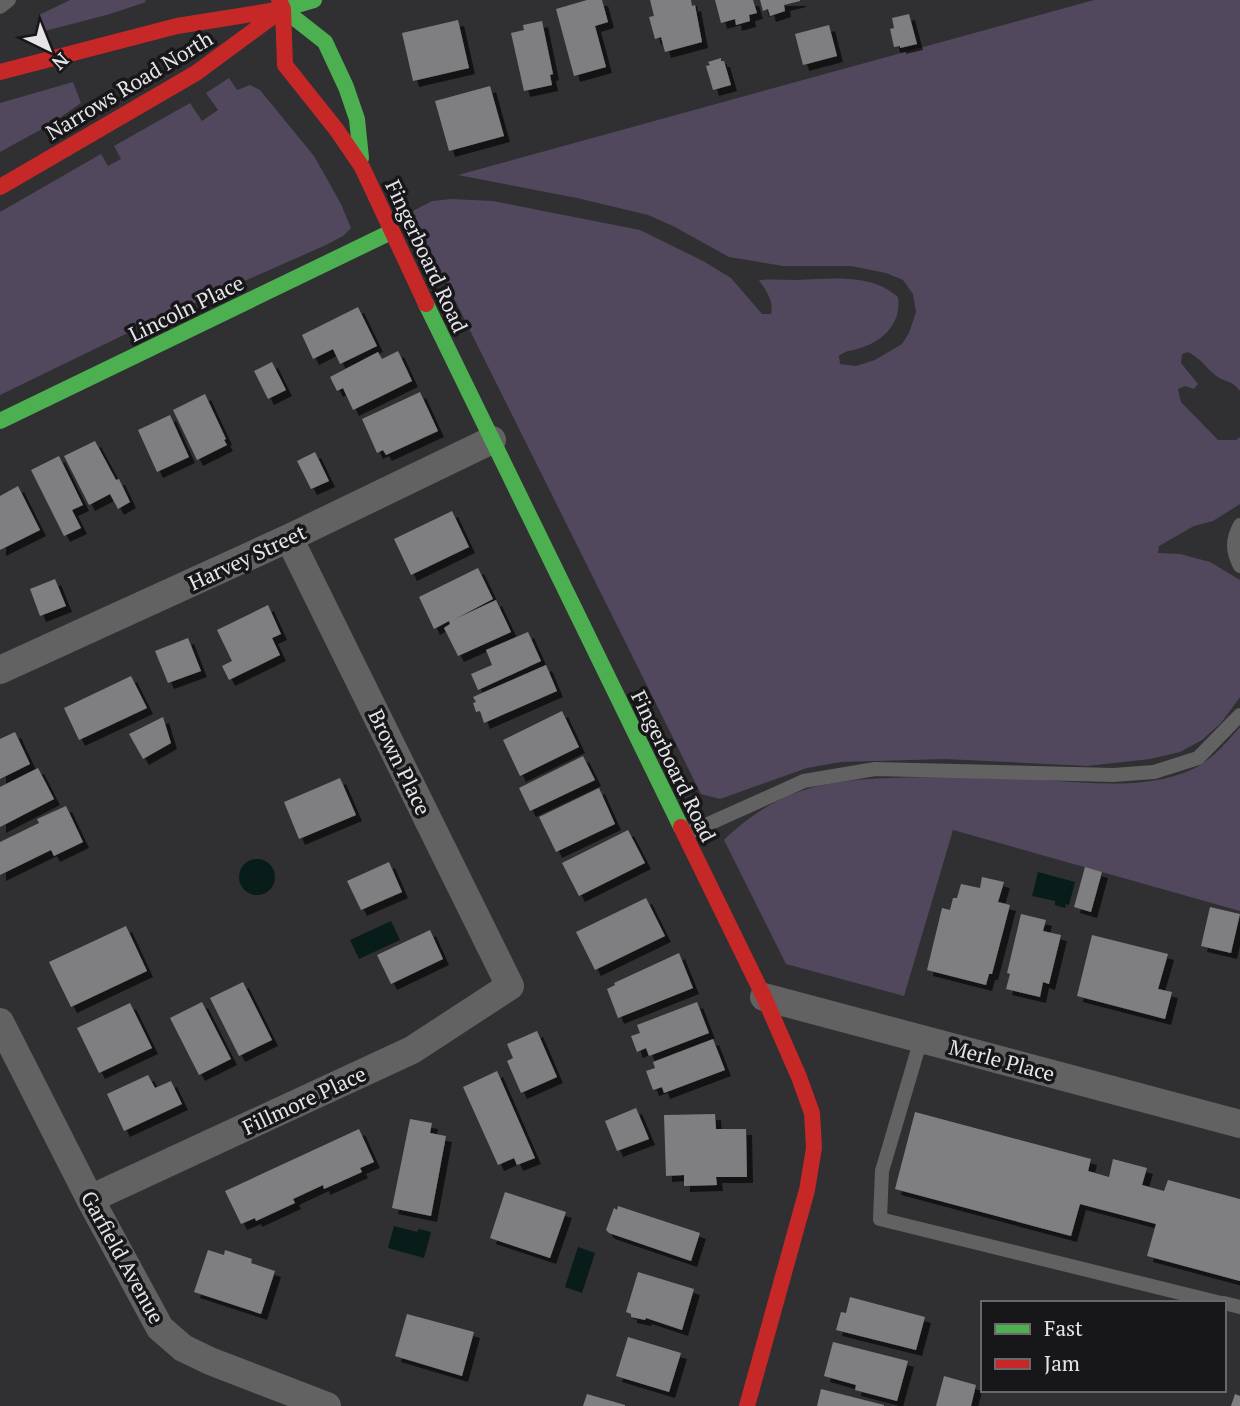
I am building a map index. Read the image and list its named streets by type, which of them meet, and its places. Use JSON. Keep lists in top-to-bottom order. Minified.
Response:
{"streets":{"main road":["Narrows Road North","Fingerboard Road","Lincoln Place"],"street":["Harvey Street","Brown Place","Merle Place","Fillmore Place","Garfield Avenue"]},"crossings":[["Narrows Road North","Fingerboard Road"],["Fingerboard Road","Lincoln Place"],["Fingerboard Road","Harvey Street"],["Fingerboard Road","Merle Place"],["Harvey Street","Brown Place"],["Brown Place","Fillmore Place"],["Fillmore Place","Garfield Avenue"]],"legend":["Fast","Jam"],"north":"bottom right"}
